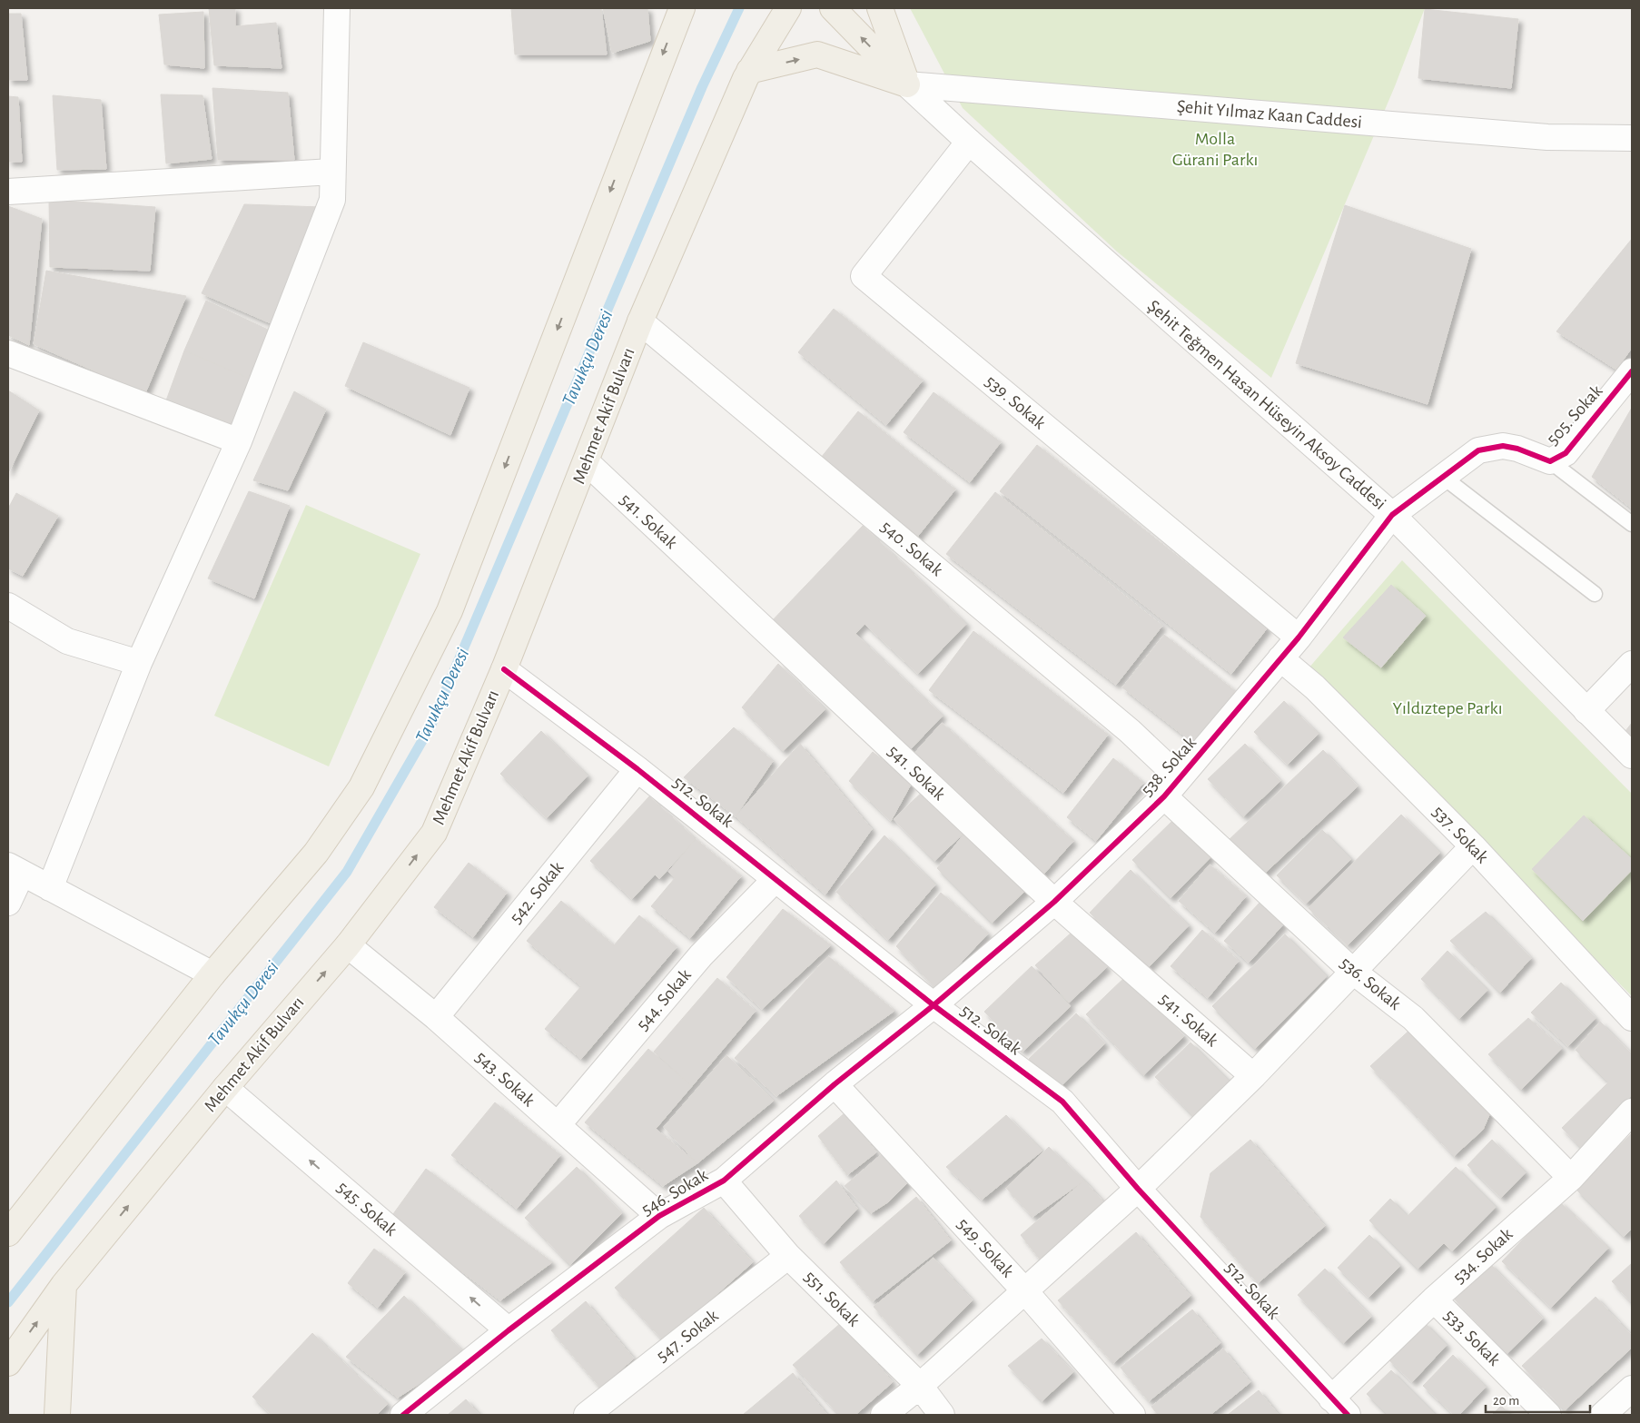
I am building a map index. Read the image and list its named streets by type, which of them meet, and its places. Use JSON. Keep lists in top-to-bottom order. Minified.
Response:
{"streets":{"main road":["Mehmet Akif Bulvarı"],"street":["Şehit Yılmaz Kaan Caddesi","539. Sokak","Şehit Teğmen Hasan Hüseyin Aksoy Caddesi","505. Sokak","541. Sokak","540. Sokak","538. Sokak","512. Sokak","537. Sokak","542. Sokak","536. Sokak","544. Sokak","543. Sokak","546. Sokak","545. Sokak","549. Sokak","534. Sokak","551. Sokak","547. Sokak","533. Sokak"]},"crossings":[["Şehit Yılmaz Kaan Caddesi","Şehit Teğmen Hasan Hüseyin Aksoy Caddesi"],["539. Sokak","Şehit Teğmen Hasan Hüseyin Aksoy Caddesi"],["539. Sokak","538. Sokak"],["Şehit Teğmen Hasan Hüseyin Aksoy Caddesi","505. Sokak"],["Şehit Teğmen Hasan Hüseyin Aksoy Caddesi","538. Sokak"],["505. Sokak","538. Sokak"],["Mehmet Akif Bulvarı","541. Sokak"],["Mehmet Akif Bulvarı","540. Sokak"],["Mehmet Akif Bulvarı","512. Sokak"],["Mehmet Akif Bulvarı","543. Sokak"],["Mehmet Akif Bulvarı","545. Sokak"],["541. Sokak","538. Sokak"],["540. Sokak","538. Sokak"],["540. Sokak","536. Sokak"],["538. Sokak","512. Sokak"],["538. Sokak","537. Sokak"],["538. Sokak","536. Sokak"],["538. Sokak","546. Sokak"],["512. Sokak","542. Sokak"],["512. Sokak","544. Sokak"],["512. Sokak","546. Sokak"],["512. Sokak","534. Sokak"],["542. Sokak","543. Sokak"],["536. Sokak","534. Sokak"],["544. Sokak","543. Sokak"],["543. Sokak","546. Sokak"],["546. Sokak","545. Sokak"],["546. Sokak","549. Sokak"],["546. Sokak","551. Sokak"],["534. Sokak","533. Sokak"],["551. Sokak","547. Sokak"]],"one_way":["545. Sokak"],"water":["Tavukçu Deresi"],"parks":["Molla Gürani Parkı","Yıldıztepe Parkı"],"scale_bar":"20 m"}
